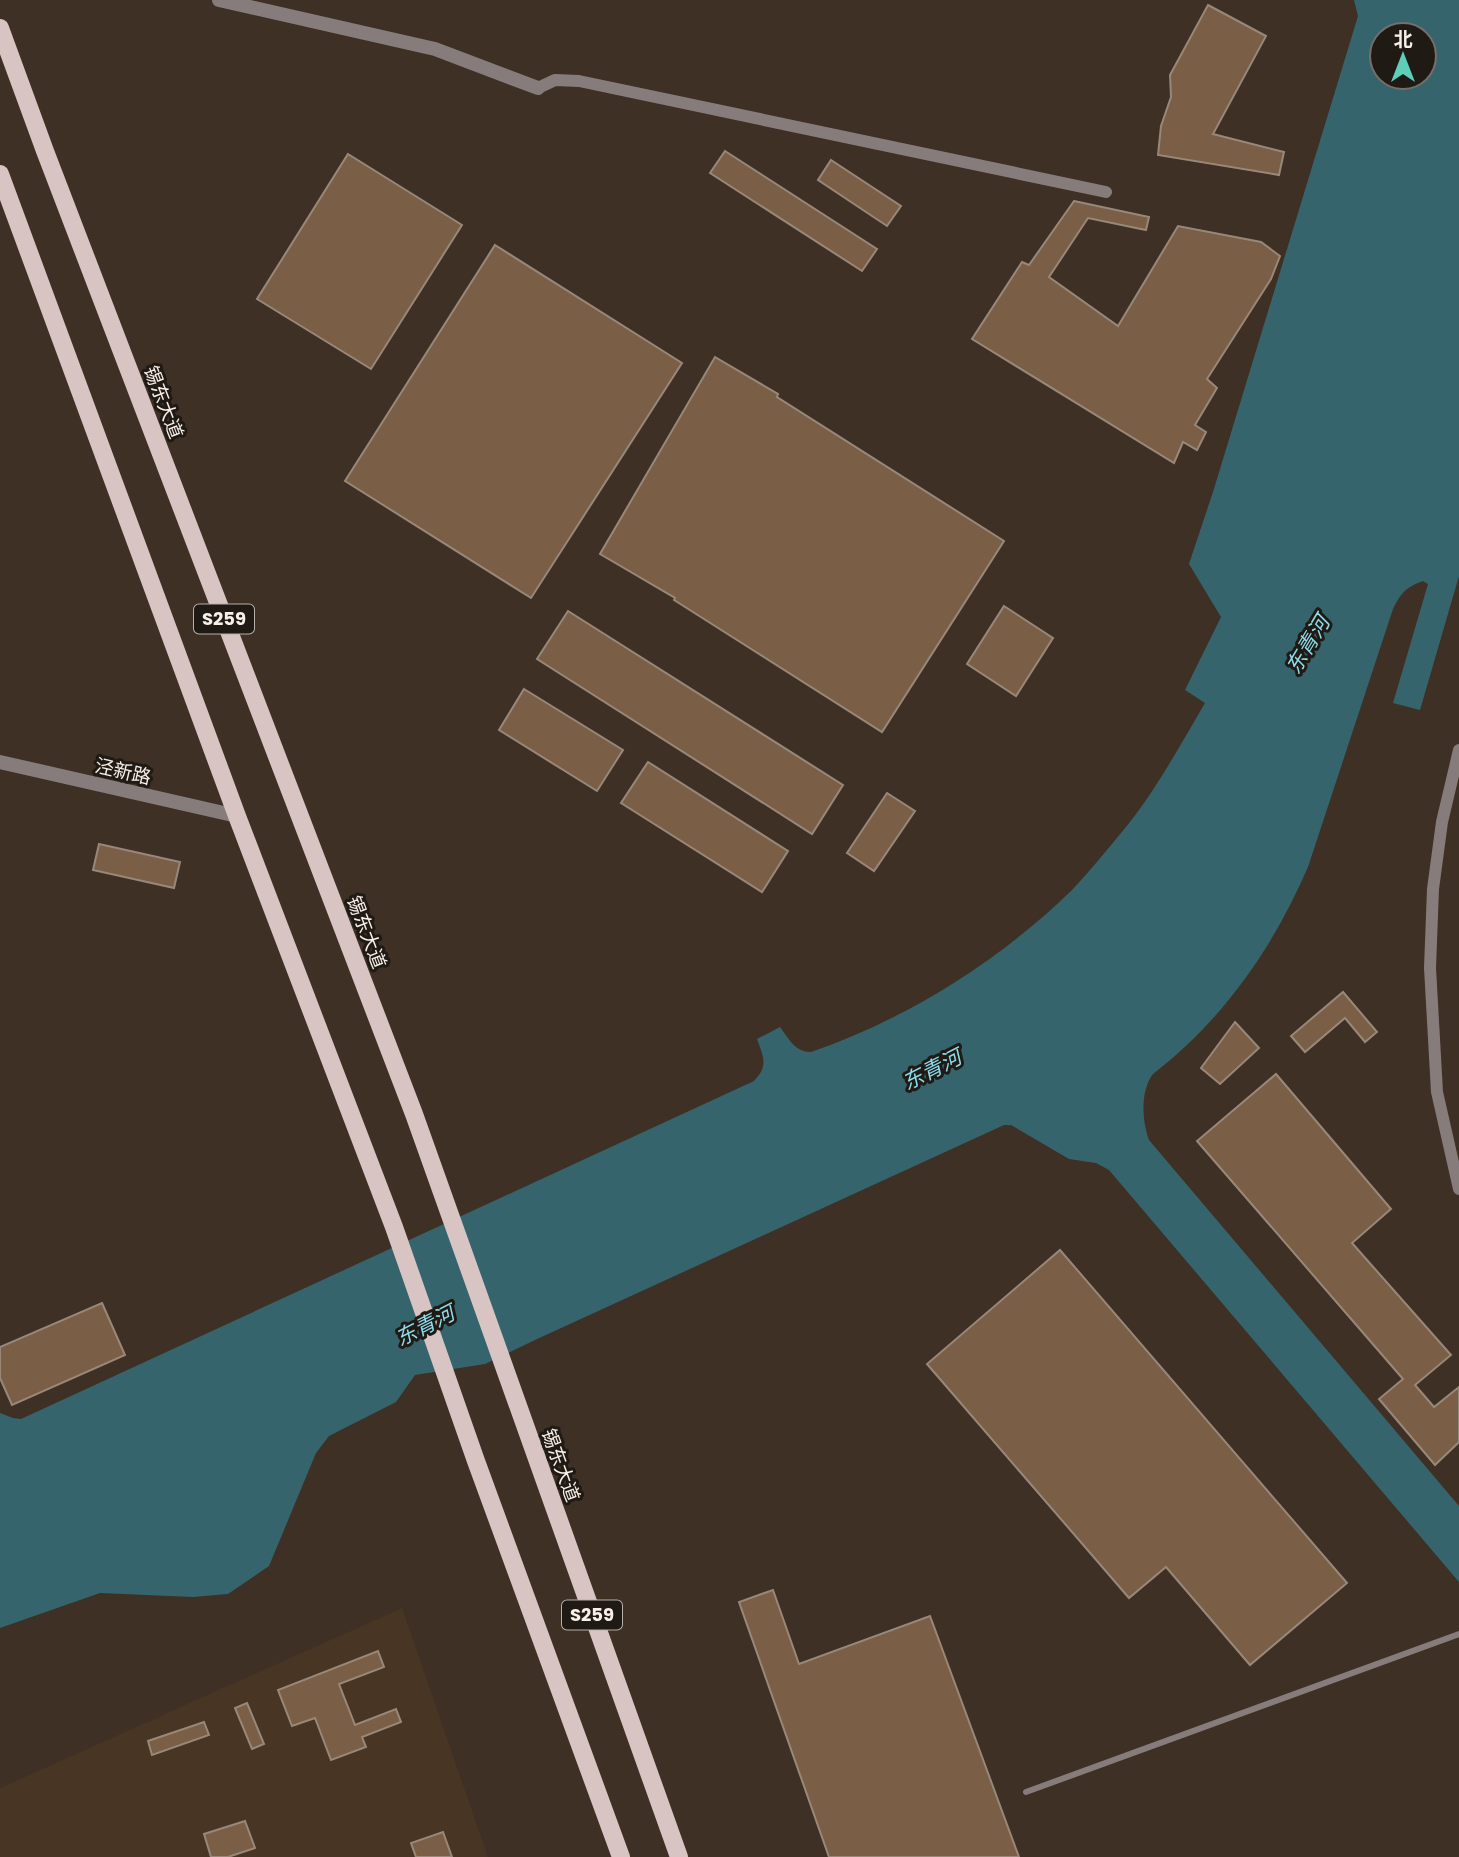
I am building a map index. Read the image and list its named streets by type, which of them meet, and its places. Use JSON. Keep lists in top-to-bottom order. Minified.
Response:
{"streets":{"main road":["锡东大道","S259"],"street":["泾新路"]},"crossings":[["S259","泾新路"]],"water":["东青河"],"north":"top"}
